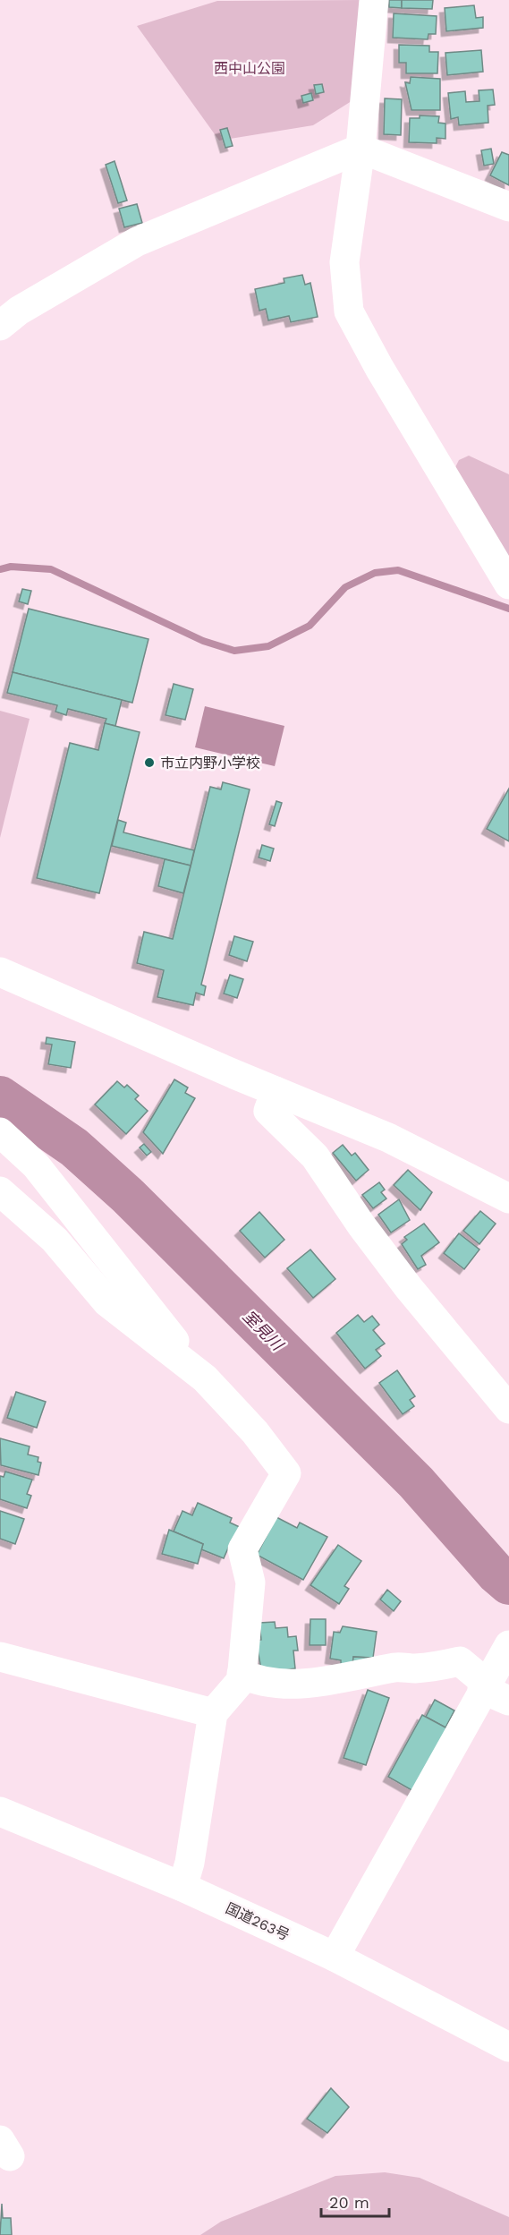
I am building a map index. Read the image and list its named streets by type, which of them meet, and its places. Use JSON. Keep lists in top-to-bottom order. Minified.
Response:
{"streets":{"main road":["国道263号"]},"water":["室見川"],"parks":["西中山公園"],"places":["市立内野小学校"],"scale_bar":"20 m"}
